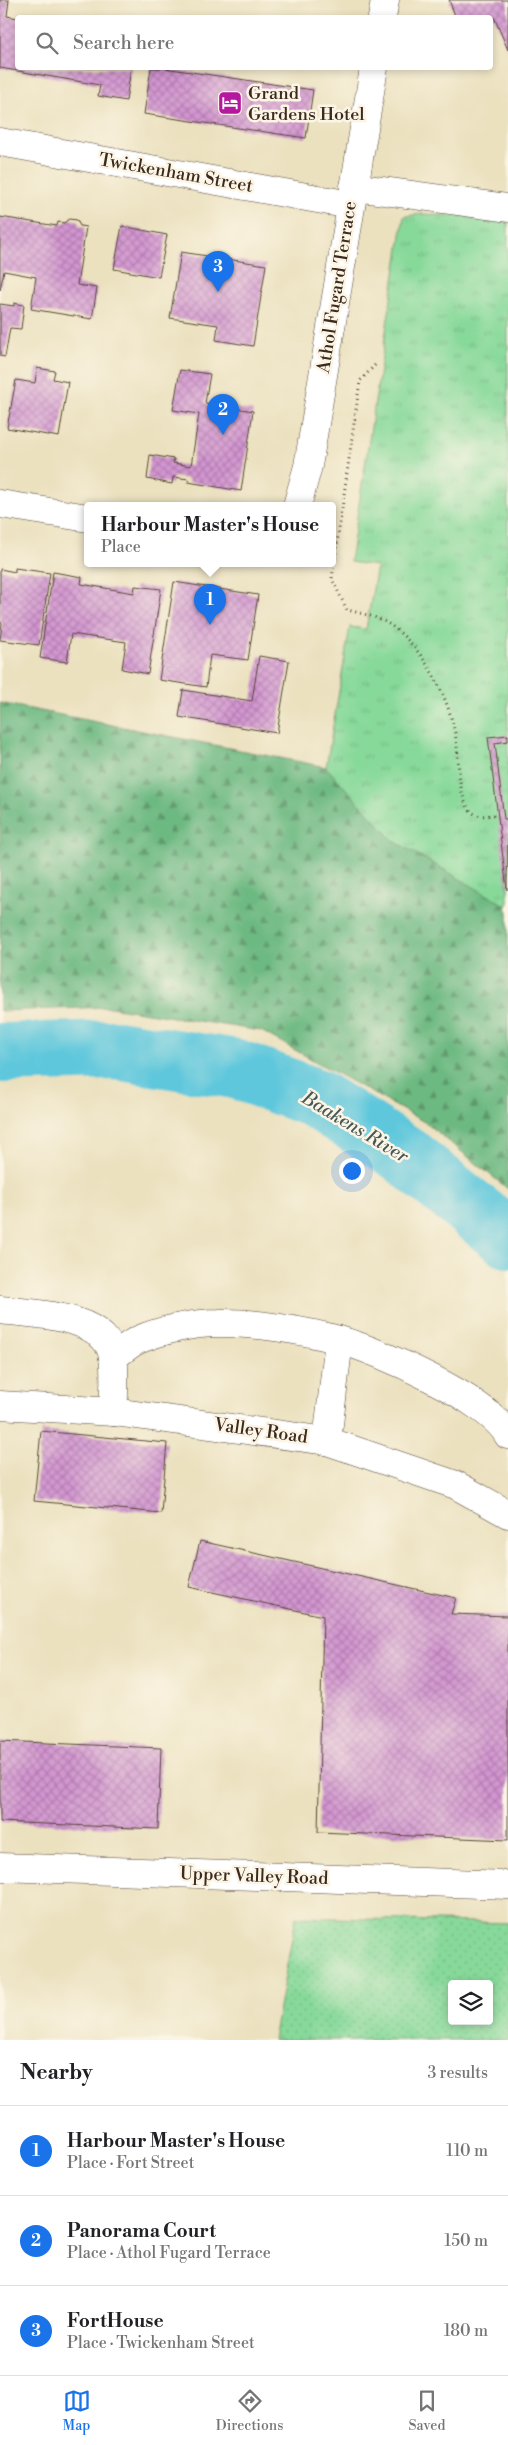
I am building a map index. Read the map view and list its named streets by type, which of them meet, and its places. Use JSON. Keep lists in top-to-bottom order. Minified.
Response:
{"streets":{"street":["Twickenham Street","Athol Fugard Terrace","Valley Road","Upper Valley Road"]},"crossings":[["Twickenham Street","Athol Fugard Terrace"]],"water":["Baakens River"],"places":{"hotel":["Grand Gardens Hotel"]},"page":{"search":"Search here","pins":["3","2","1"],"popup":["Harbour Master's House","Place"],"heading":["Nearby","3 results"],"list":[{"mark":"1","name":"Harbour Master's House","note":"Place · Fort Street","value":"110 m"},{"mark":"2","name":"Panorama Court","note":"Place · Athol Fugard Terrace","value":"150 m"},{"mark":"3","name":"FortHouse","note":"Place · Twickenham Street","value":"180 m"}],"nav":["Map","Directions","Saved"]}}
